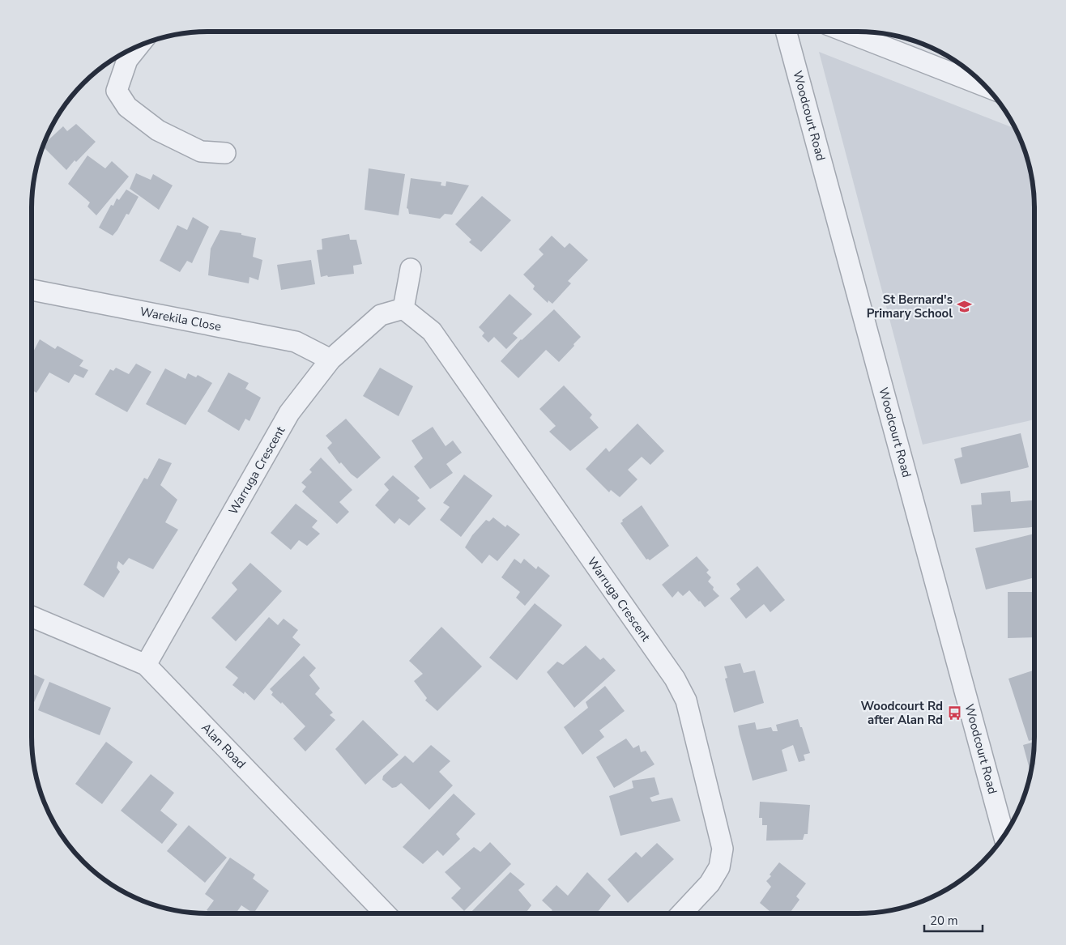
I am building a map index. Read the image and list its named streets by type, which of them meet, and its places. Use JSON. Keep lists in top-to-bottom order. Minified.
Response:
{"streets":{"street":["Woodcourt Road","Warekila Close","Warruga Crescent","Alan Road"]},"crossings":[["Warekila Close","Warruga Crescent"],["Warruga Crescent","Alan Road"]],"places":{"school or university":["St Bernard's Primary School"],"bus stop":["Woodcourt Rd after Alan Rd"]},"scale_bar":"20 m"}
